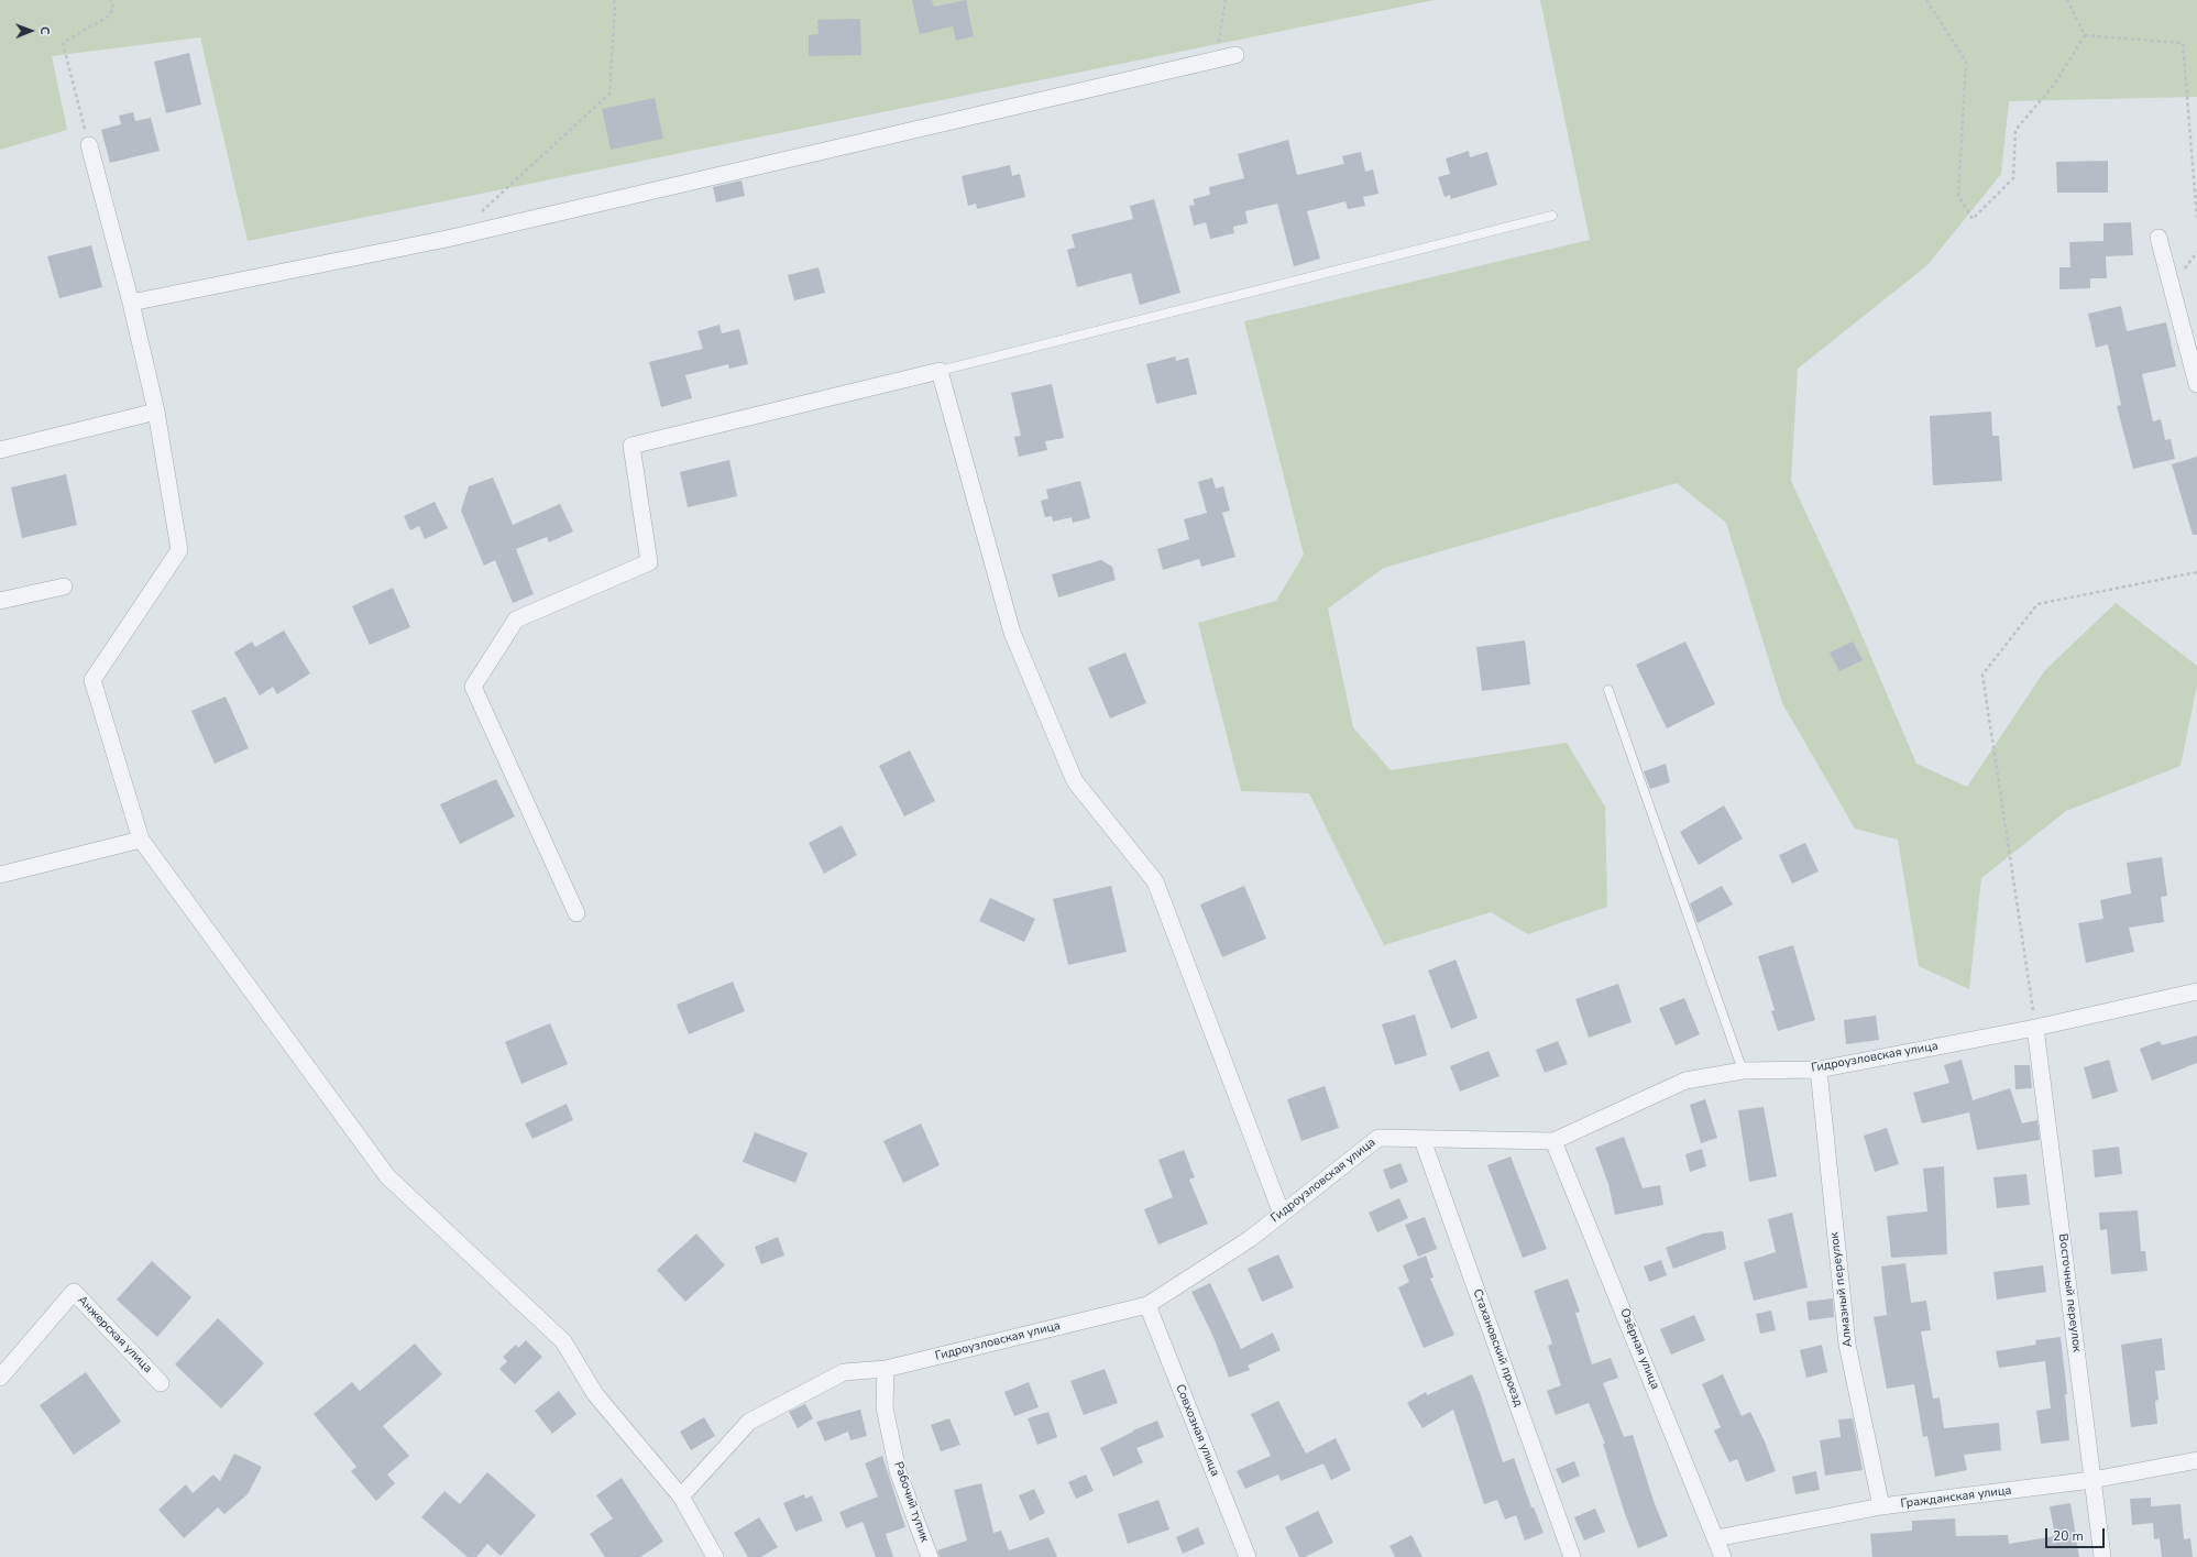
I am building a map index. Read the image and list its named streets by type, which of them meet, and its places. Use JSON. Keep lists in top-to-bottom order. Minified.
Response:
{"streets":{"street":["Гидроузловская улица","Алмазный переулок","Восточный переулок","Анжерская улица","Стахановский проезд","Озёрная улица","Совхозная улица","Гражданская улица","Рабочий тупик"]},"crossings":[["Гидроузловская улица","Алмазный переулок"],["Гидроузловская улица","Восточный переулок"],["Гидроузловская улица","Стахановский проезд"],["Гидроузловская улица","Озёрная улица"],["Гидроузловская улица","Совхозная улица"],["Гидроузловская улица","Рабочий тупик"],["Алмазный переулок","Гражданская улица"],["Восточный переулок","Гражданская улица"],["Озёрная улица","Гражданская улица"]],"scale_bar":"20 m","north":"right"}
